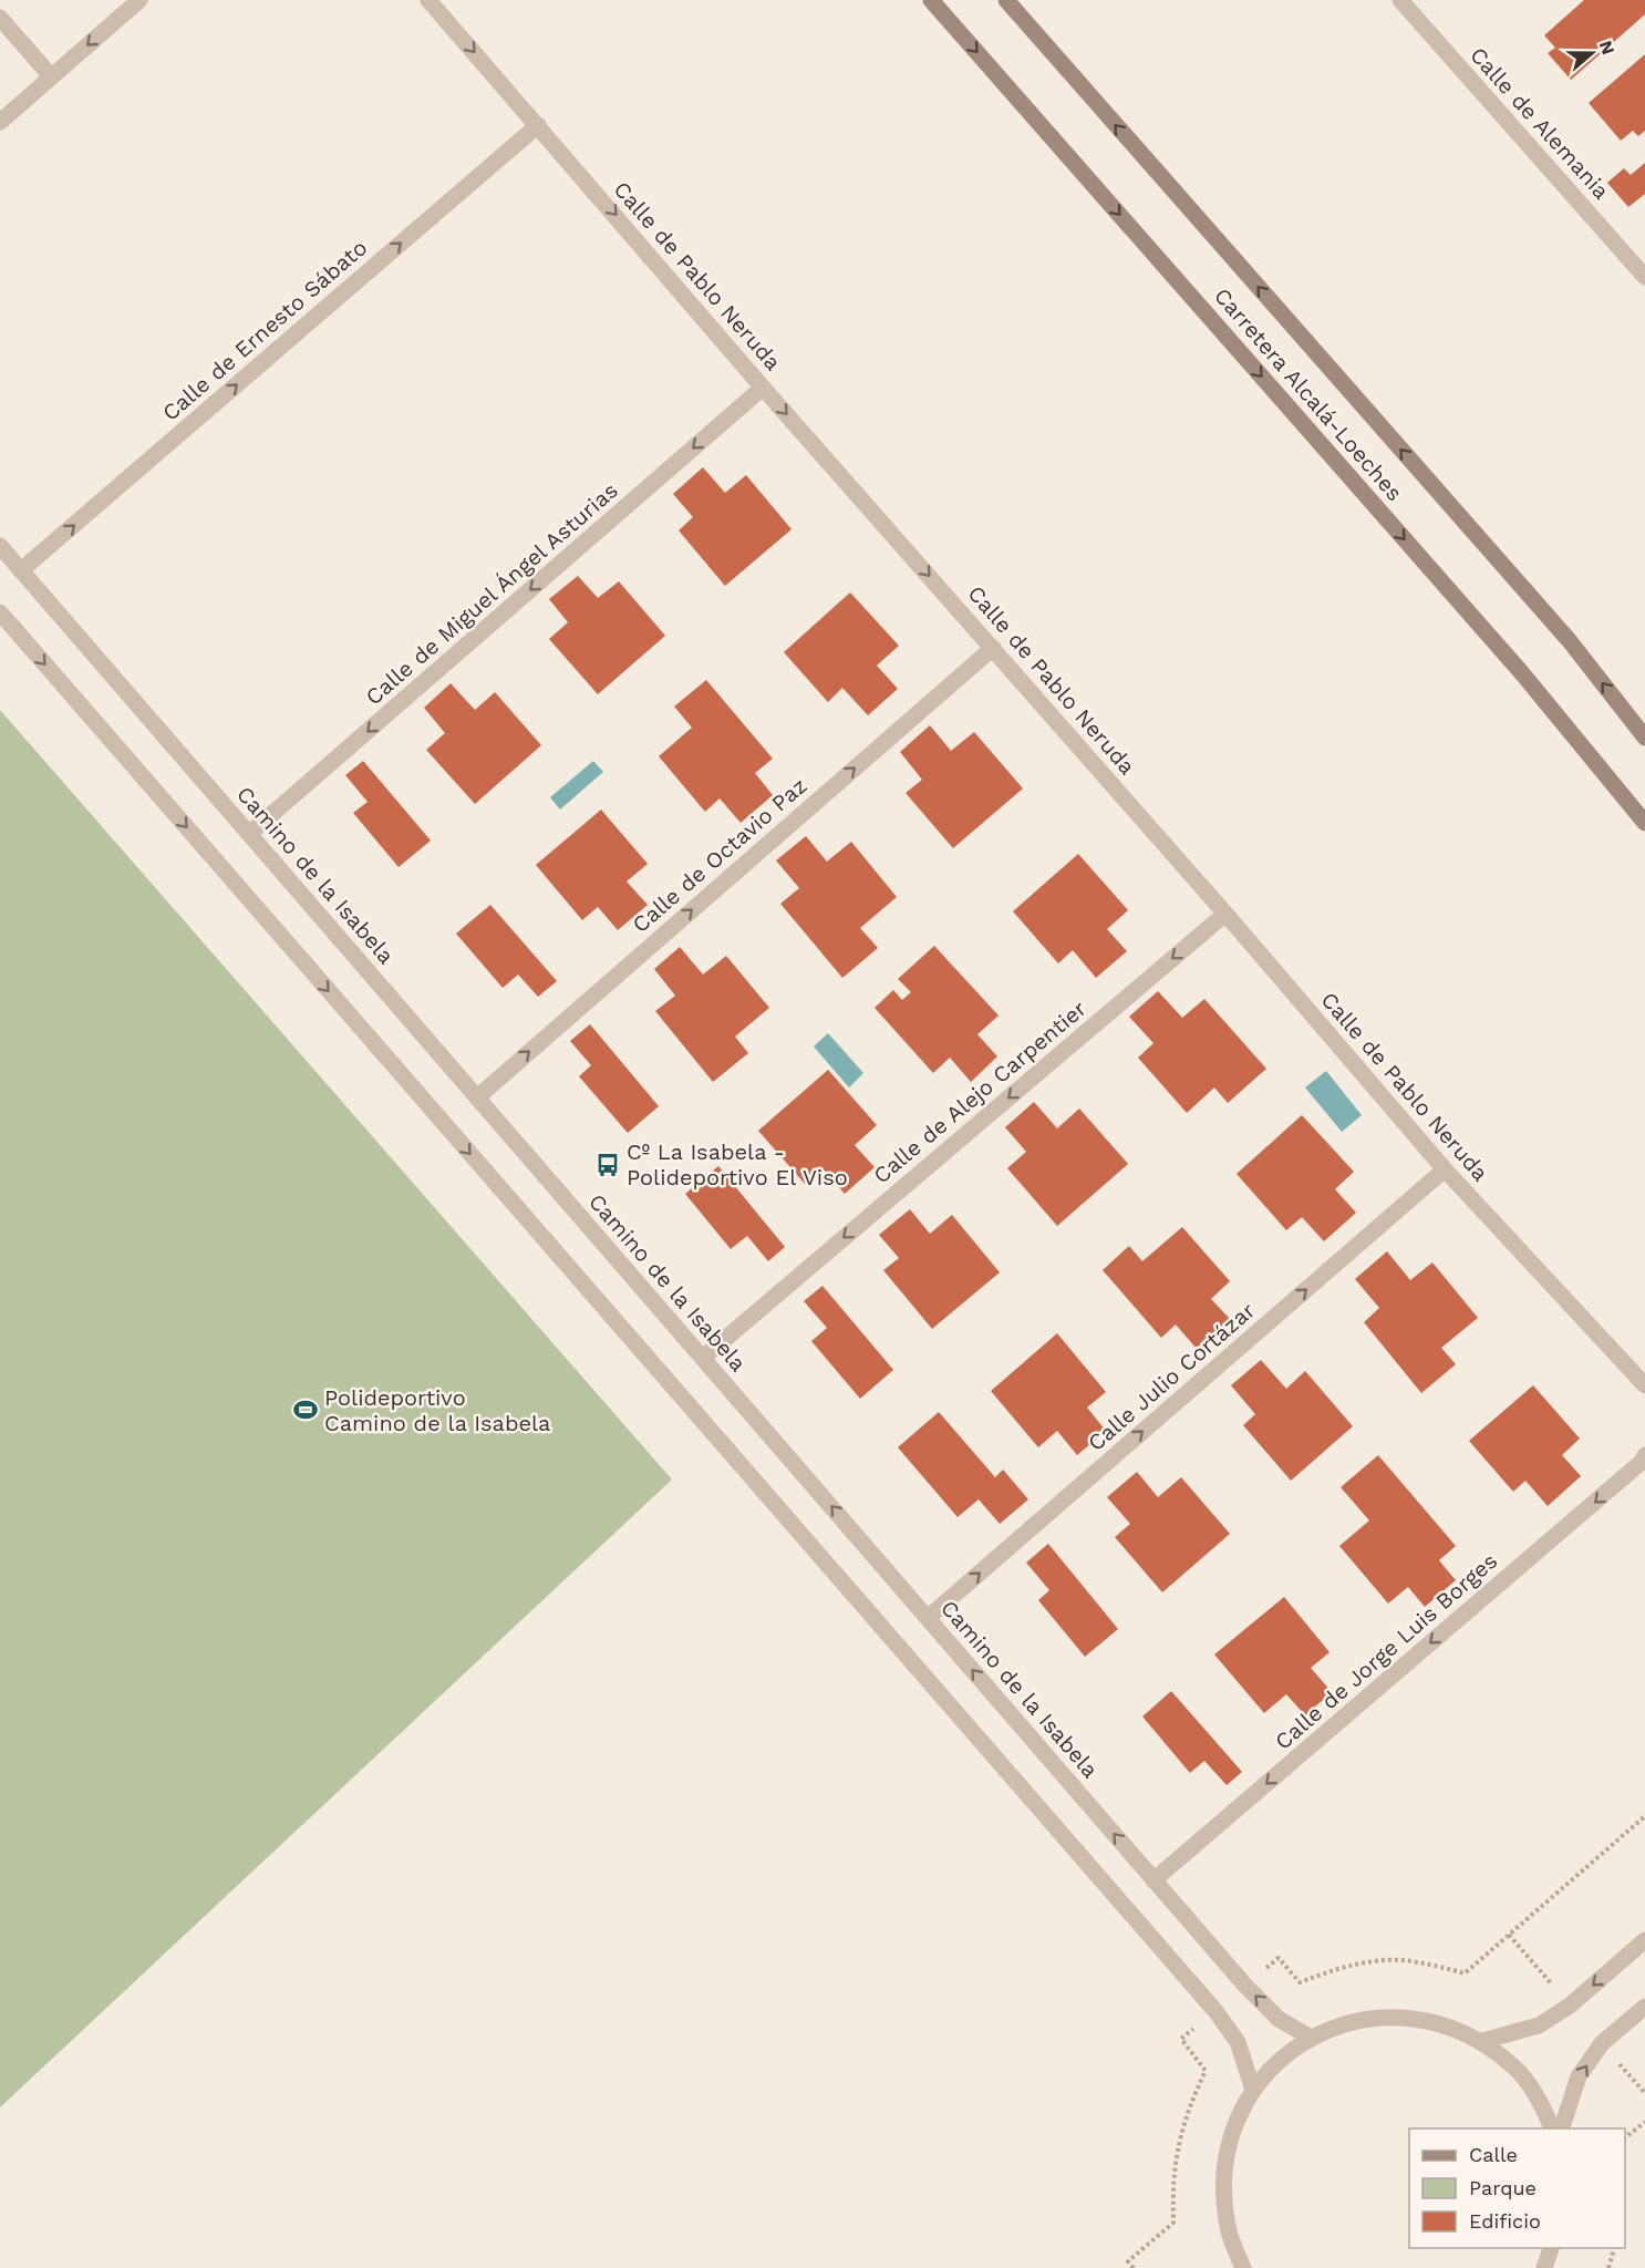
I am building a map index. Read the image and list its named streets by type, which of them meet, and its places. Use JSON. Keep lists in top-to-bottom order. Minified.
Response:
{"streets":{"main road":["Carretera Alcalá-Loeches"],"street":["Calle de Alemania","Calle de Pablo Neruda","Calle de Ernesto Sábato","Calle de Miguel Ángel Asturias","Calle de Octavio Paz","Camino de la Isabela","Calle de Alejo Carpentier","Calle Julio Cortázar","Calle de Jorge Luis Borges"]},"crossings":[["Calle de Pablo Neruda","Calle de Ernesto Sábato"],["Calle de Pablo Neruda","Calle de Miguel Ángel Asturias"],["Calle de Pablo Neruda","Calle de Octavio Paz"],["Calle de Pablo Neruda","Calle de Alejo Carpentier"],["Calle de Pablo Neruda","Calle Julio Cortázar"],["Calle de Ernesto Sábato","Camino de la Isabela"],["Calle de Miguel Ángel Asturias","Camino de la Isabela"],["Calle de Octavio Paz","Camino de la Isabela"],["Camino de la Isabela","Calle de Alejo Carpentier"],["Camino de la Isabela","Calle Julio Cortázar"],["Camino de la Isabela","Calle de Jorge Luis Borges"]],"one_way":["Calle de Pablo Neruda","Calle de Ernesto Sábato","Calle de Miguel Ángel Asturias","Calle de Octavio Paz","Calle de Alejo Carpentier","Calle Julio Cortázar","Calle de Jorge Luis Borges"],"places":{"bus stop":["Cº La Isabela - Polideportivo El Viso"],"sports":["Polideportivo Camino de la Isabela"]},"legend":["Calle","Parque","Edificio"],"north":"right"}
